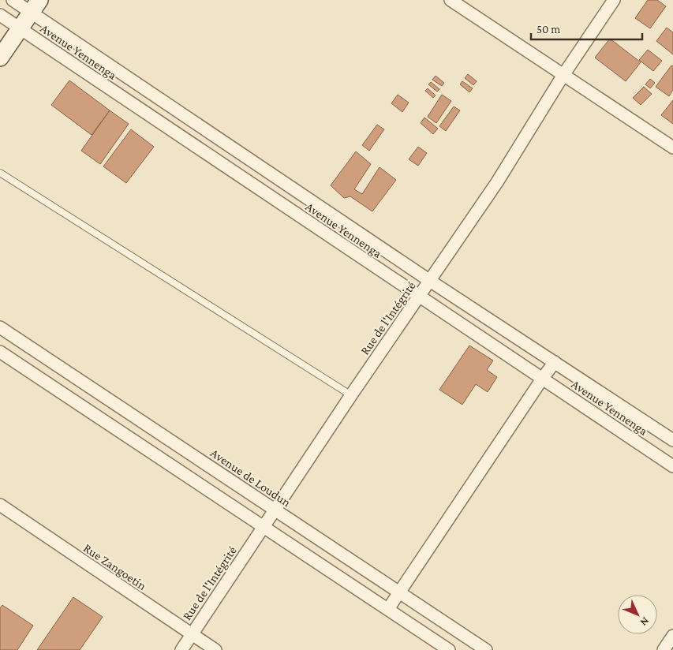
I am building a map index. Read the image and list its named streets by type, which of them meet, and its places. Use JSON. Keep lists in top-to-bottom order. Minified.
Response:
{"streets":{"street":["Avenue Yennenga","Rue de l'Intégrité","Avenue de Loudun","Rue Zangoetin"]},"crossings":[["Avenue Yennenga","Rue de l'Intégrité"],["Rue de l'Intégrité","Avenue de Loudun"],["Rue de l'Intégrité","Rue Zangoetin"]],"scale_bar":"50 m","north":"bottom right"}
